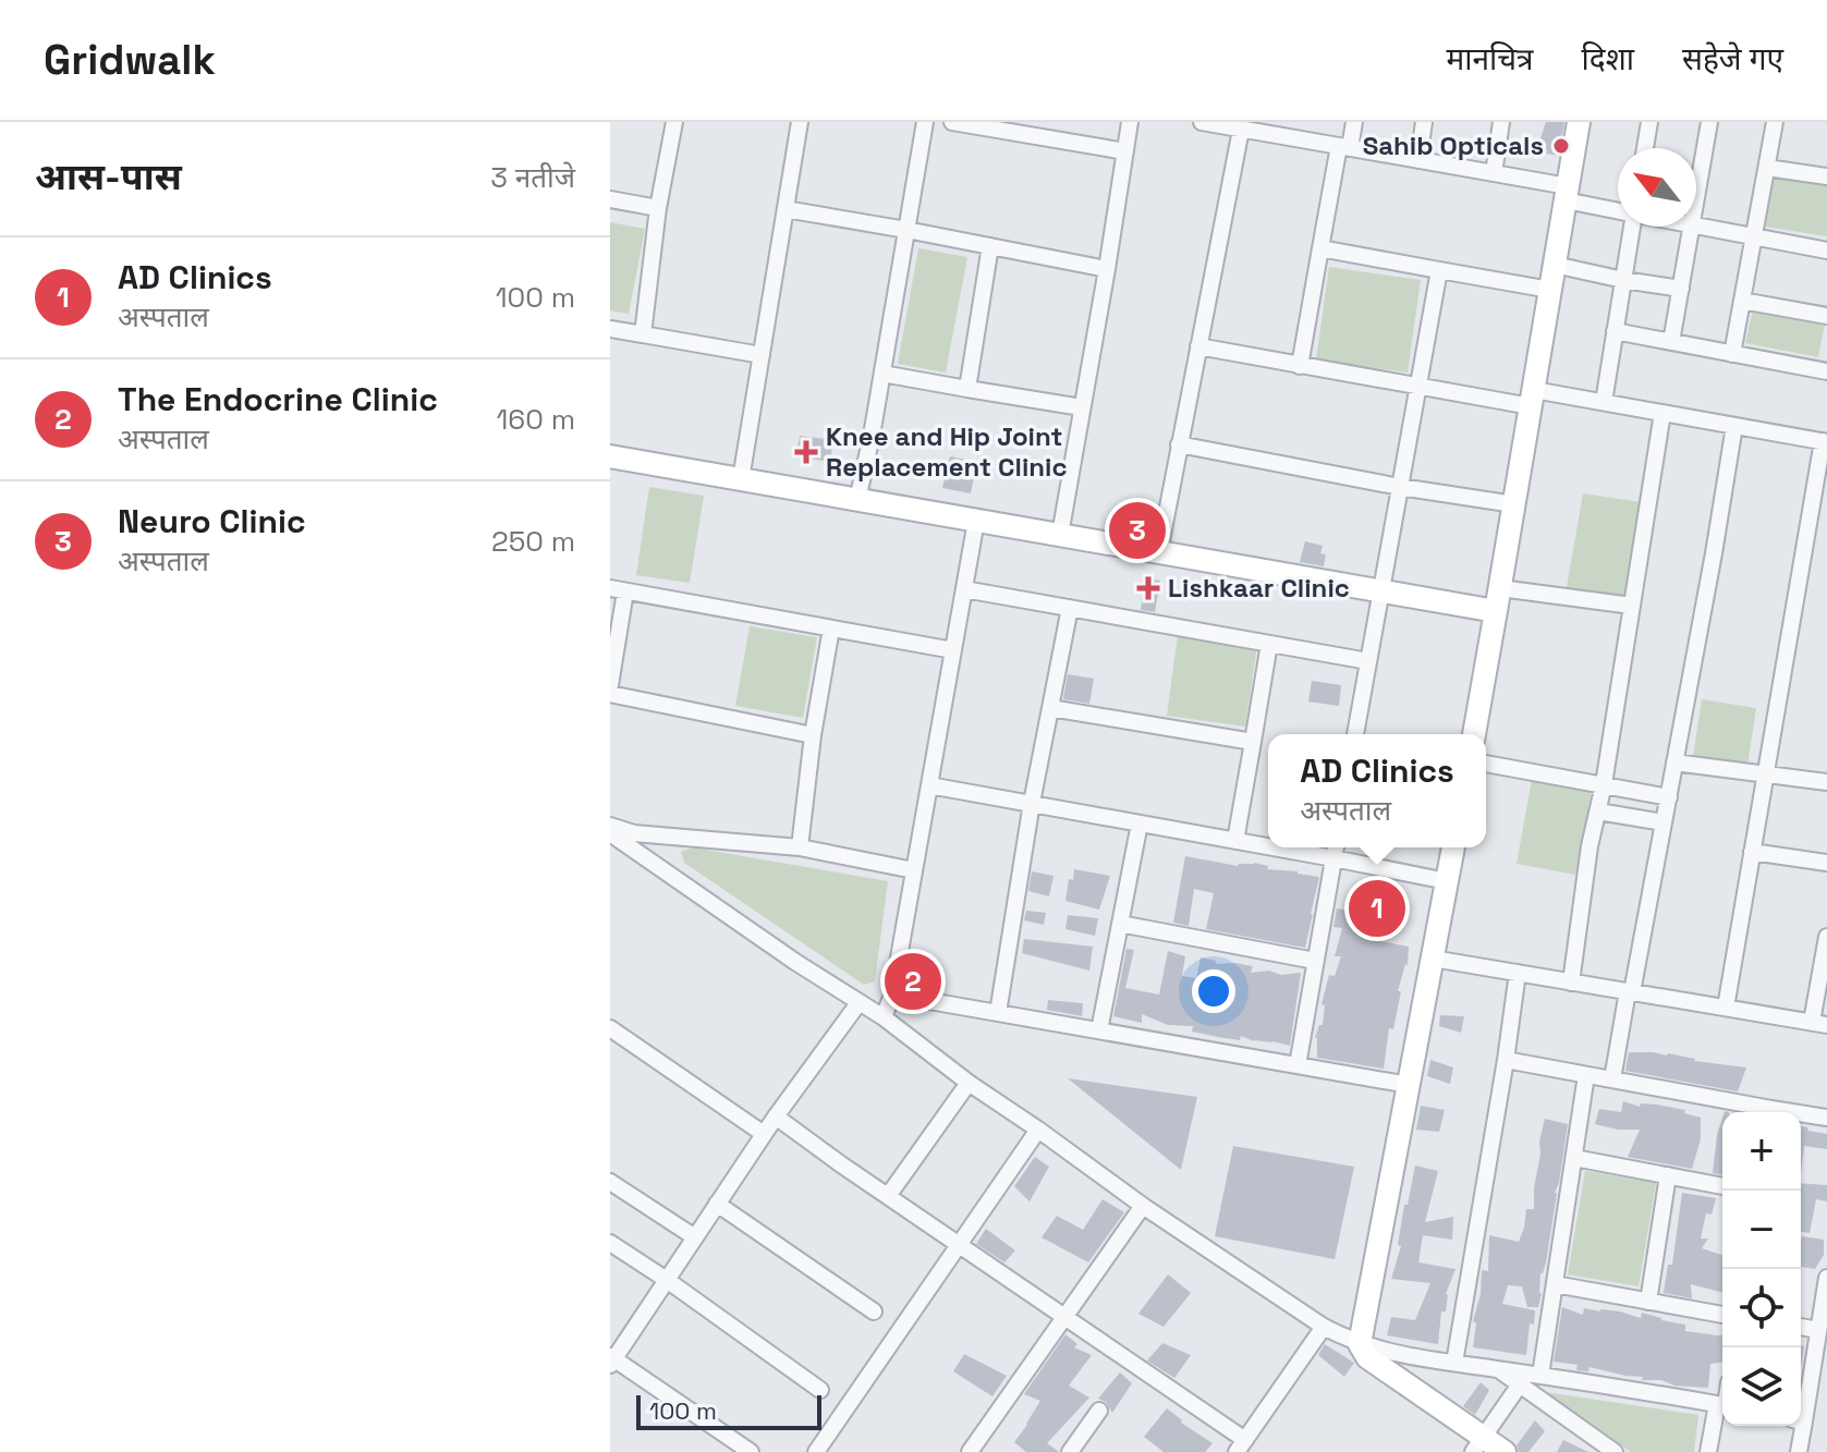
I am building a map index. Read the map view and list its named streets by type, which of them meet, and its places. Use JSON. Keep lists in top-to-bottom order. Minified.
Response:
{"places":{"other":["Sahib Opticals"],"health":["Knee and Hip Joint Replacement Clinic","Lishkaar Clinic"]},"scale_bar":"100 m","north":"top left","page":{"header":"Gridwalk","nav":["मानचित्र","दिशा","सहेजे गए"],"heading":["आस-पास","3 नतीजे"],"list":[{"mark":"1","name":"AD Clinics","note":"अस्पताल","value":"100 m"},{"mark":"2","name":"The Endocrine Clinic","note":"अस्पताल","value":"160 m"},{"mark":"3","name":"Neuro Clinic","note":"अस्पताल","value":"250 m"}],"pins":["3","1","2"],"popup":["AD Clinics","अस्पताल"],"map_buttons":["+","−"],"scale":"100 m"}}
